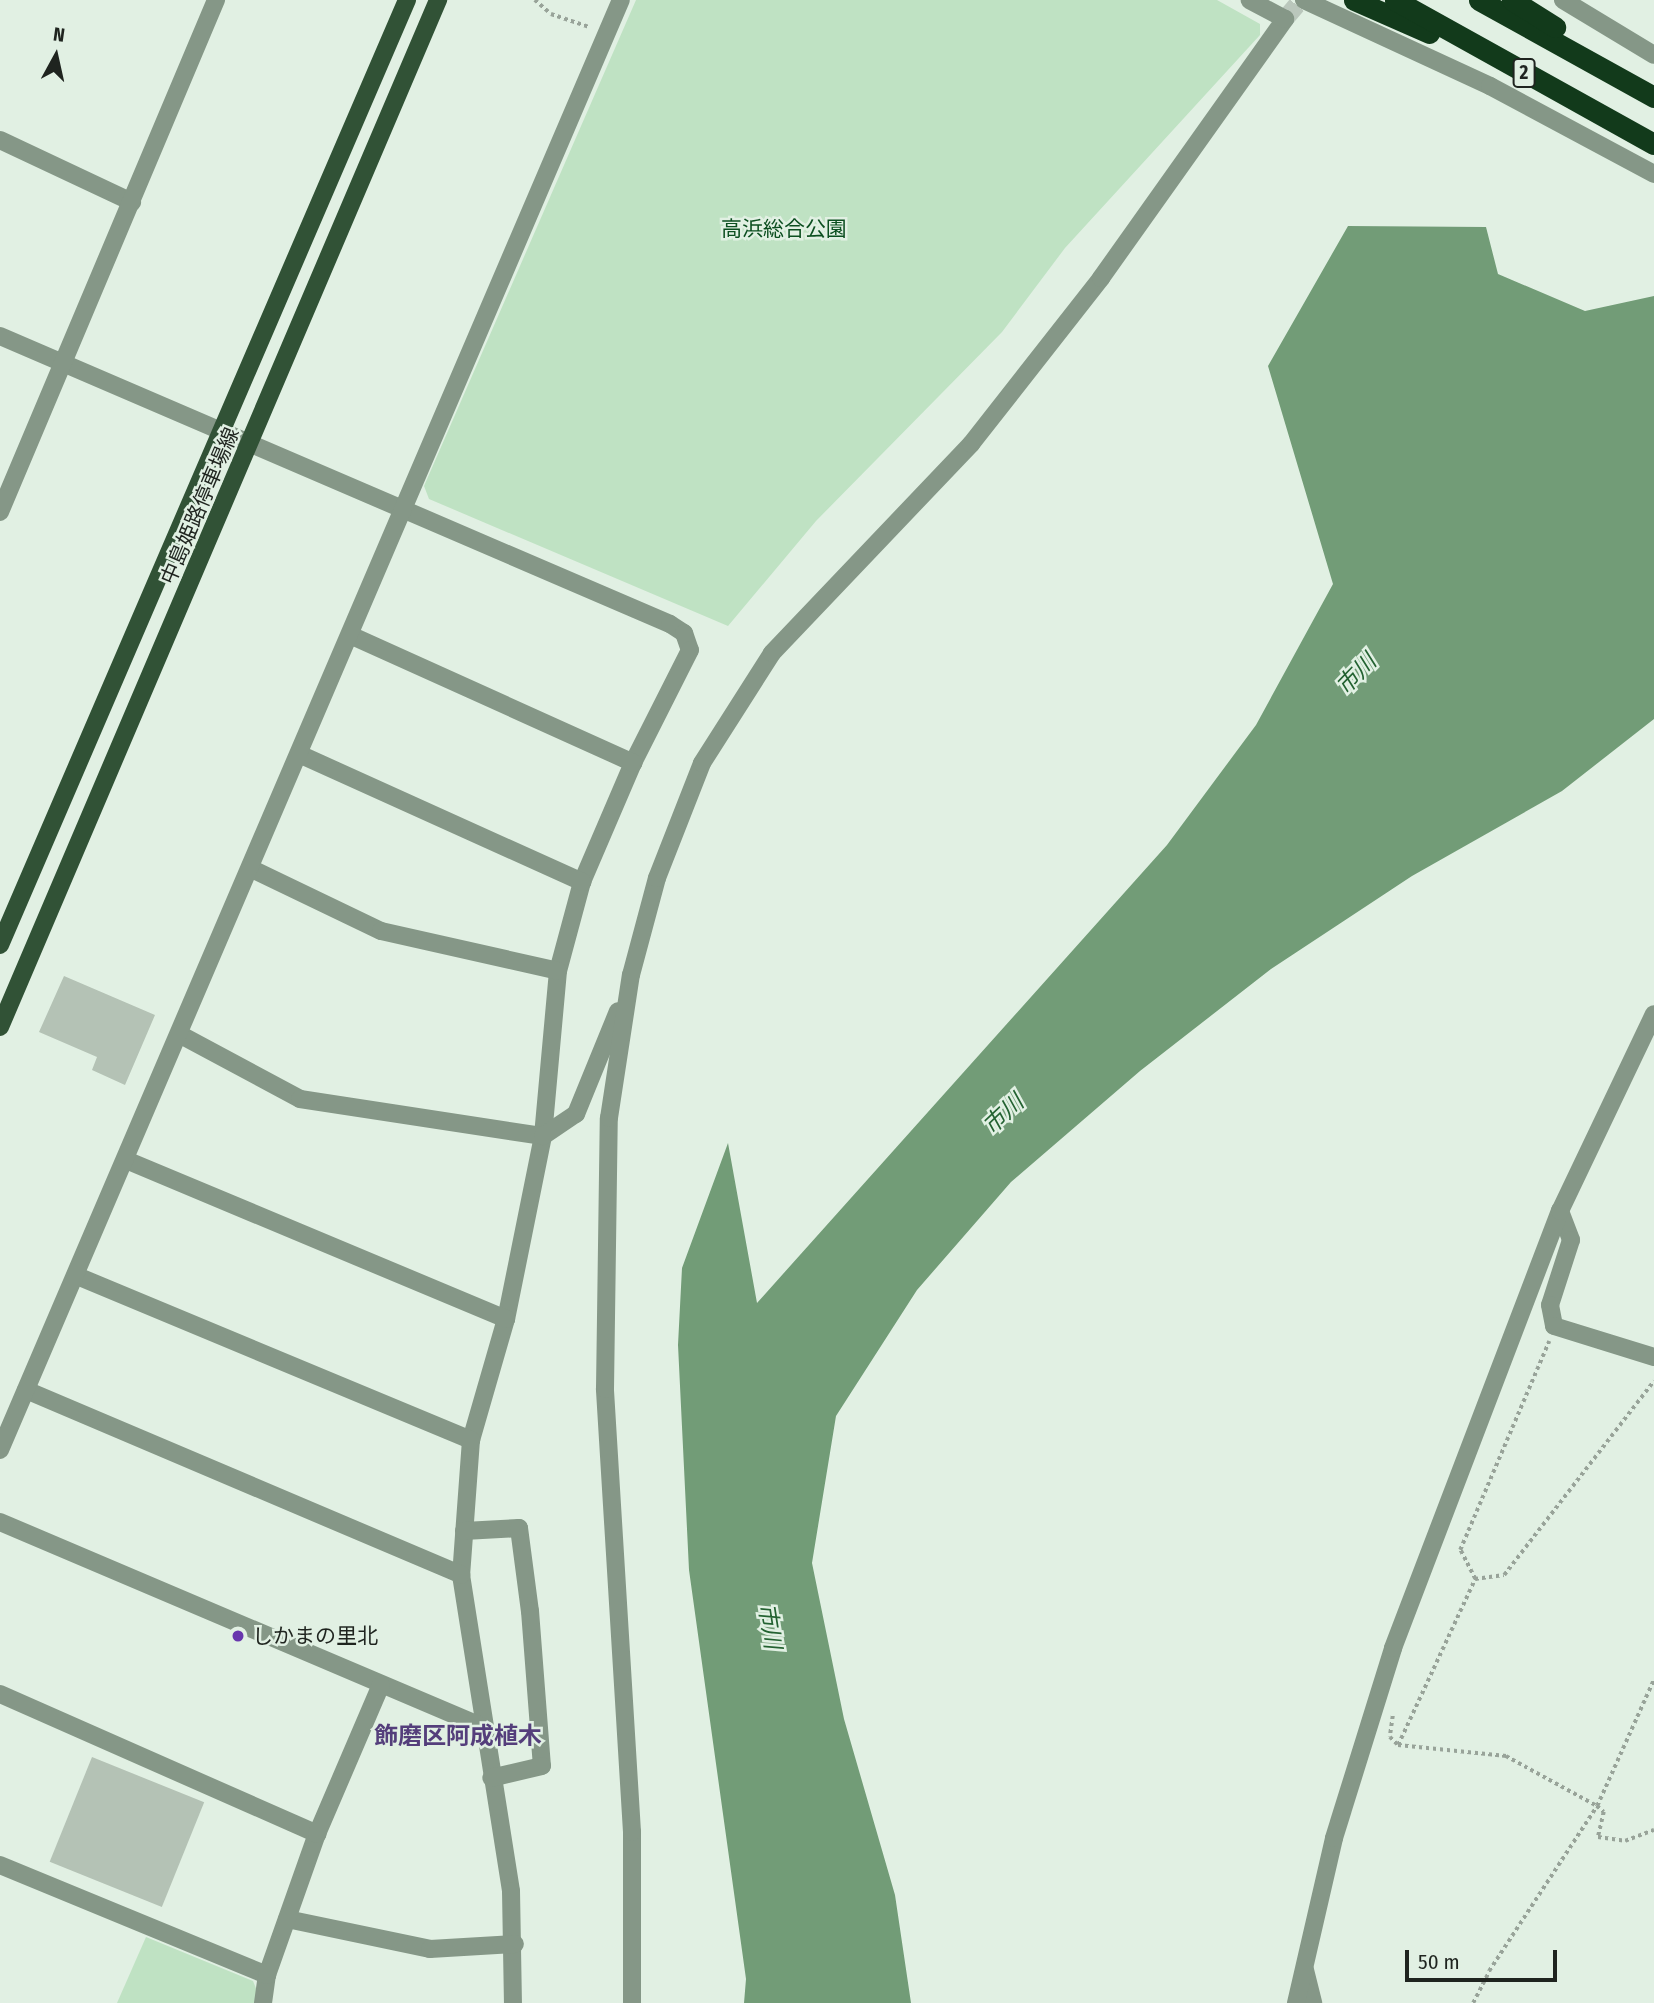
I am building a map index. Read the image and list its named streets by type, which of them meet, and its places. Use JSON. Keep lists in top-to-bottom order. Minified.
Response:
{"streets":{"highway":["2"],"main road":["中島姫路停車場線"]},"districts":["飾磨区阿成植木"],"water":["市川"],"parks":["高浜総合公園"],"places":["しかまの里北"],"scale_bar":"50 m","north":"top"}
